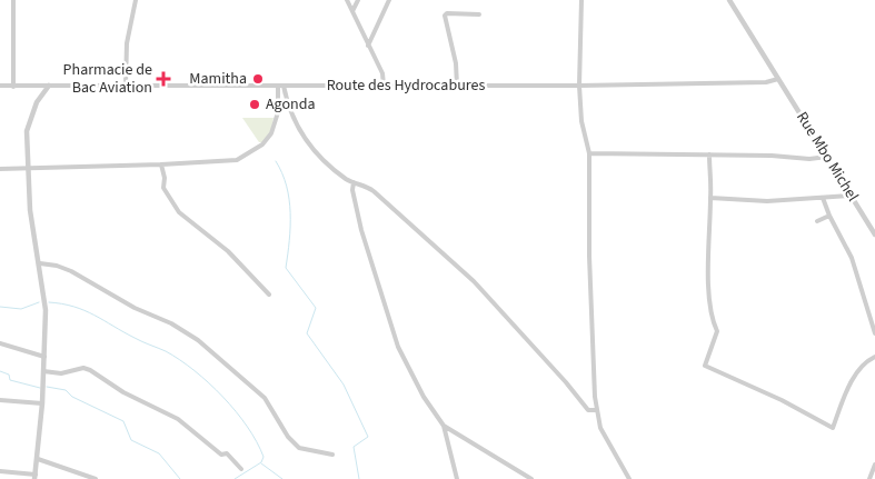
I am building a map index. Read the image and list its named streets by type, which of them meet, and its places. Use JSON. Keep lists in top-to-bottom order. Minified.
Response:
{"streets":{"street":["Route des Hydrocabures","Rue Mbo Michel"]},"crossings":[["Route des Hydrocabures","Rue Mbo Michel"]],"places":{"health":["Pharmacie de Bac Aviation"],"other":["Mamitha","Agonda"]}}
